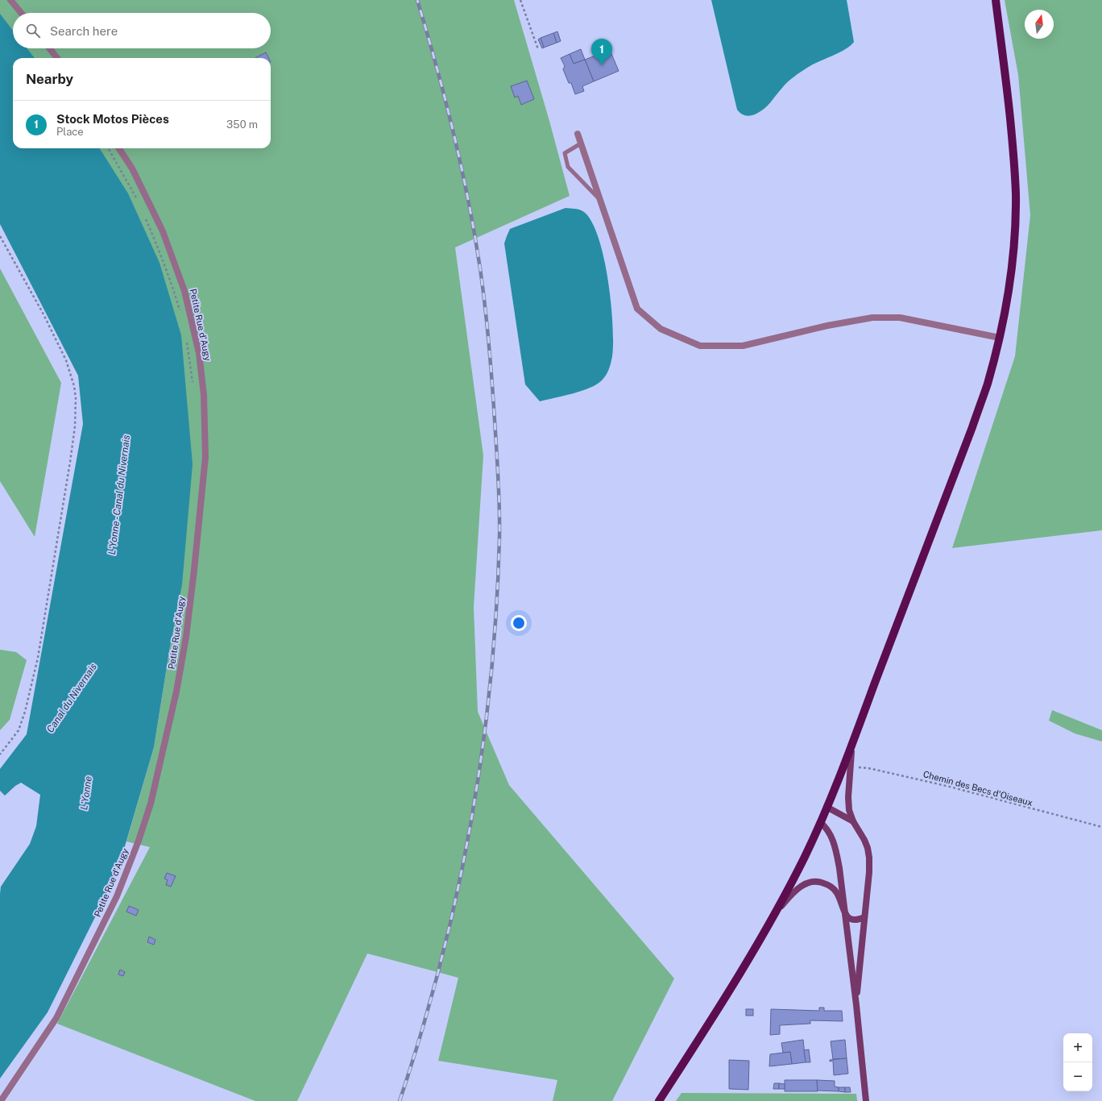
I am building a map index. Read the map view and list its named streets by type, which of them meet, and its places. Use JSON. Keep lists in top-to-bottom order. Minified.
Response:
{"streets":{"street":["Petite Rue d'Augy"],"path":["Chemin des Becs d'Oiseaux"]},"water":["L'Yonne - Canal du Nivernais","Canal du Nivernais","L'Yonne"],"north":"top","page":{"search":"Search here","pins":"1","heading":"Nearby","list":[{"mark":"1","name":"Stock Motos Pièces","note":"Place","value":"350 m"}],"map_buttons":["+","−"]}}
